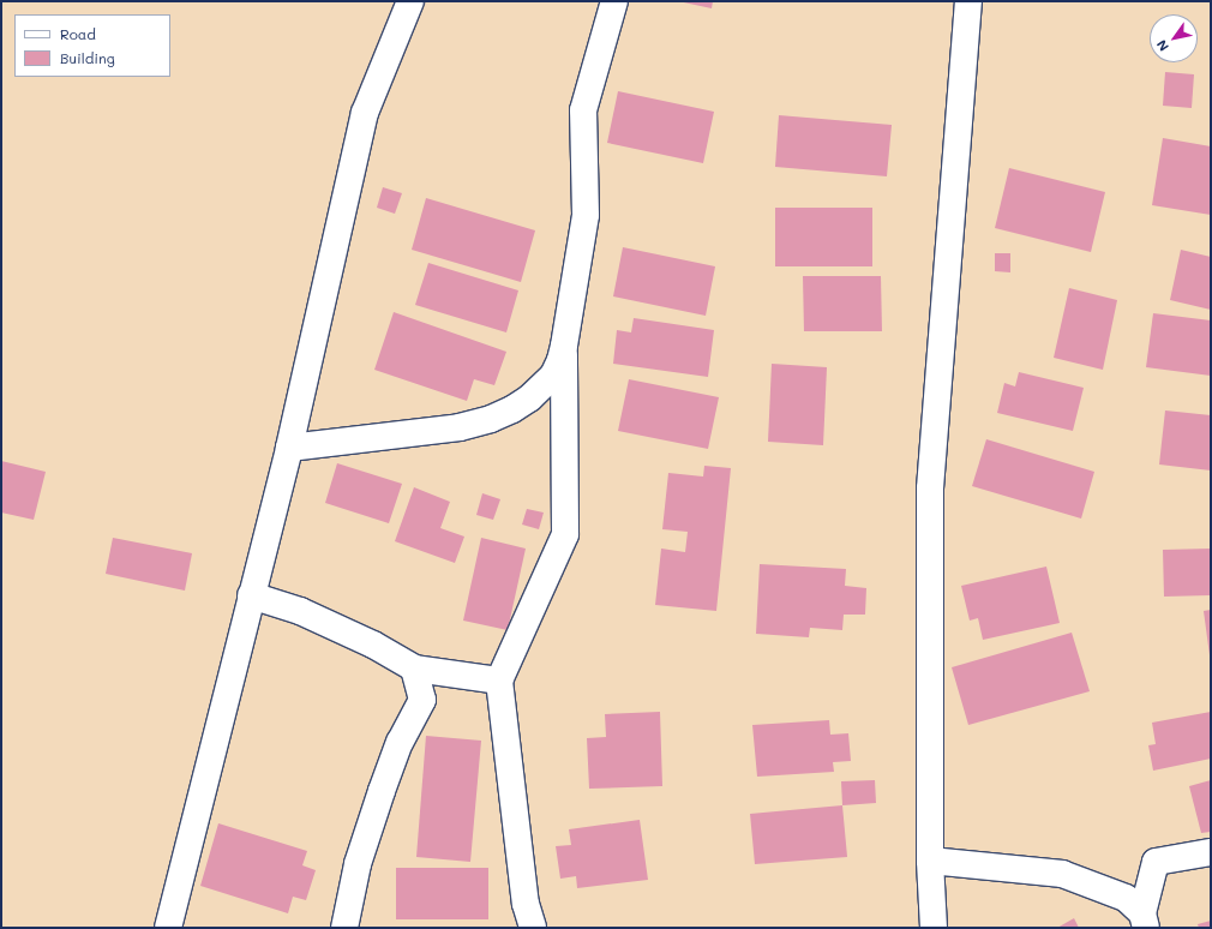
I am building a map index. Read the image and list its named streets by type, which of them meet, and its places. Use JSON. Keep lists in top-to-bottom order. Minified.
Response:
{"legend":["Road","Building"],"north":"bottom left"}
